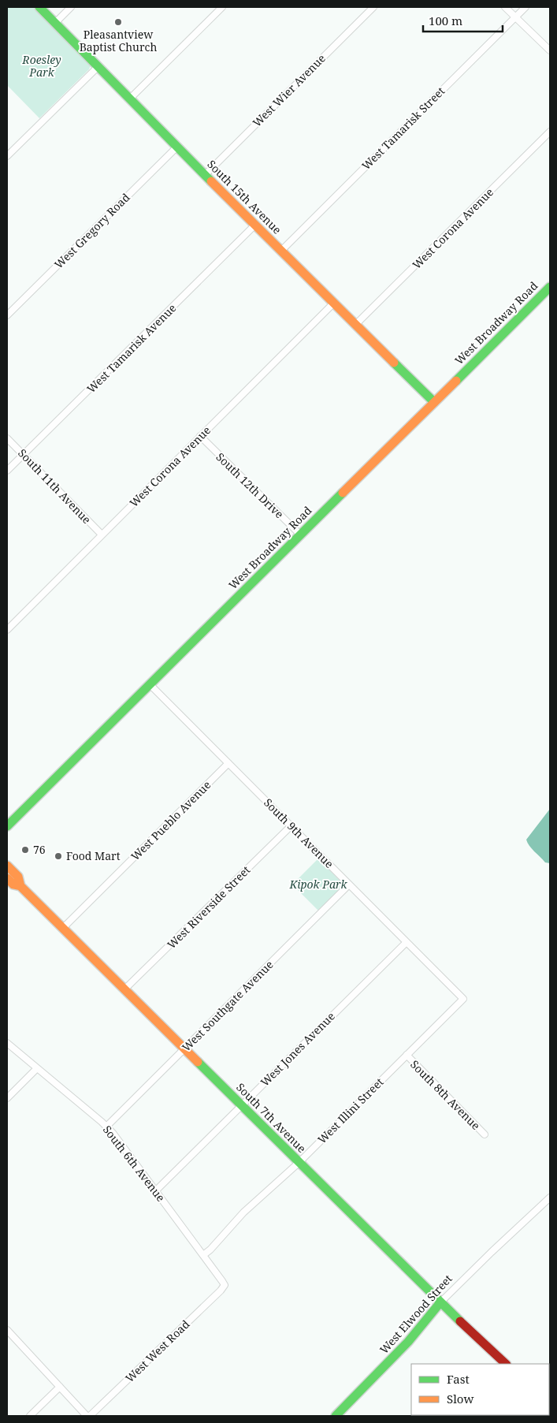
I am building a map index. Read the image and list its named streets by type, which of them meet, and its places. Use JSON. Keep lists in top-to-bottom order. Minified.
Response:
{"streets":{"main road":["South 15th Avenue","West Broadway Road","South 7th Avenue","West Elwood Street"],"street":["West Wier Avenue","West Tamarisk Street","West Corona Avenue","West Gregory Road","West Tamarisk Avenue","South 12th Drive","South 11th Avenue","West Pueblo Avenue","South 9th Avenue","West Riverside Street","West Southgate Avenue","West Jones Avenue","South 8th Avenue","West Illini Street","South 6th Avenue","West West Road"]},"crossings":[["West Wier Avenue","South 15th Avenue"],["West Tamarisk Street","South 15th Avenue"],["South 15th Avenue","West Corona Avenue"],["South 15th Avenue","West Gregory Road"],["South 15th Avenue","West Broadway Road"],["South 15th Avenue","West Tamarisk Avenue"],["West Corona Avenue","South 12th Drive"],["West Corona Avenue","South 11th Avenue"],["West Broadway Road","South 12th Drive"],["West Broadway Road","South 9th Avenue"],["West Tamarisk Avenue","South 11th Avenue"],["West Pueblo Avenue","South 9th Avenue"],["West Pueblo Avenue","South 7th Avenue"],["South 9th Avenue","West Riverside Street"],["South 9th Avenue","West Southgate Avenue"],["South 9th Avenue","West Jones Avenue"],["South 9th Avenue","West Illini Street"],["West Riverside Street","South 7th Avenue"],["West Southgate Avenue","South 7th Avenue"],["West Southgate Avenue","South 6th Avenue"],["West Jones Avenue","South 7th Avenue"],["West Jones Avenue","South 6th Avenue"],["South 8th Avenue","West Illini Street"],["West Illini Street","South 7th Avenue"],["West Illini Street","South 6th Avenue"],["South 7th Avenue","West Elwood Street"],["South 6th Avenue","West West Road"]],"parks":["Roesley Park","Kipok Park"],"places":["Pleasantview Baptist Church","76","Food Mart"],"legend":["Fast","Slow"],"scale_bar":"100 m"}
